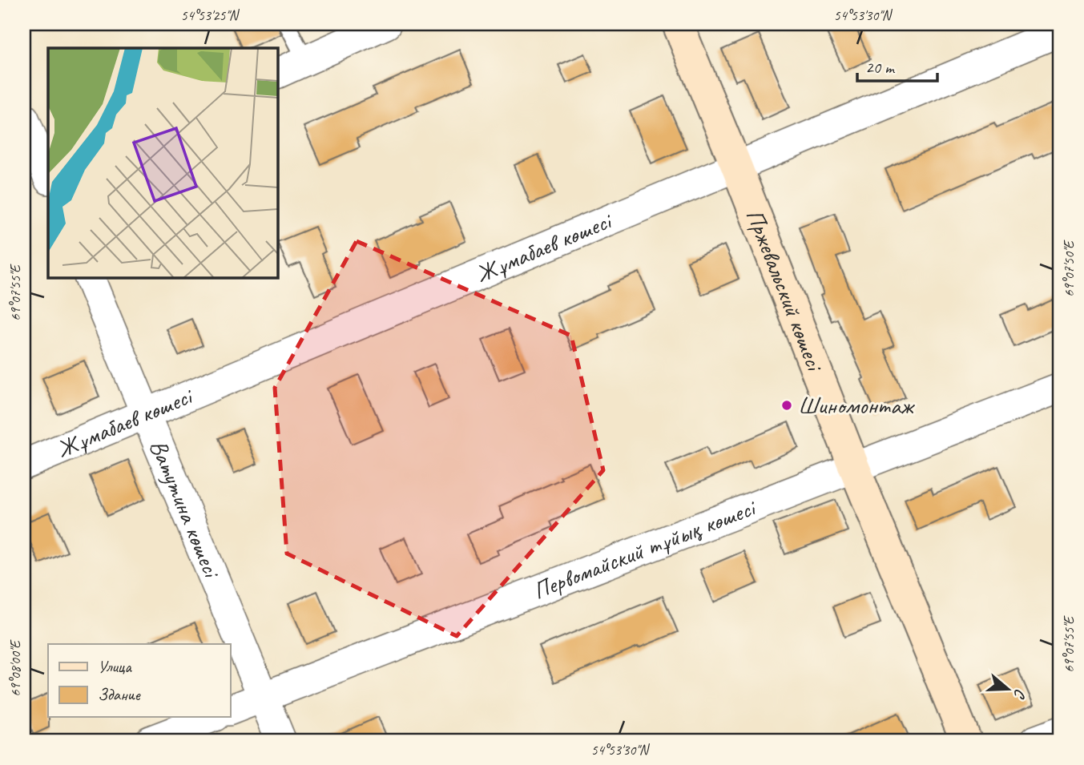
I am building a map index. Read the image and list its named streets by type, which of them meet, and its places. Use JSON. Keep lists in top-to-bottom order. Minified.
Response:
{"streets":{"street":["Жұмабаев көшесі","Пржевальский көшесі","Ватутина көшесі","Первомайский тұйық көшесі"]},"crossings":[["Жұмабаев көшесі","Пржевальский көшесі"],["Жұмабаев көшесі","Ватутина көшесі"],["Пржевальский көшесі","Первомайский тұйық көшесі"],["Ватутина көшесі","Первомайский тұйық көшесі"]],"places":["Шиномонтаж"],"legend":["Улица","Здание"],"scale_bar":"20 m","north":"right","coordinates":["54°53'25\"N","54°53'30\"N","69°07'50\"E","69°07'55\"E","69°08'00\"E"]}
